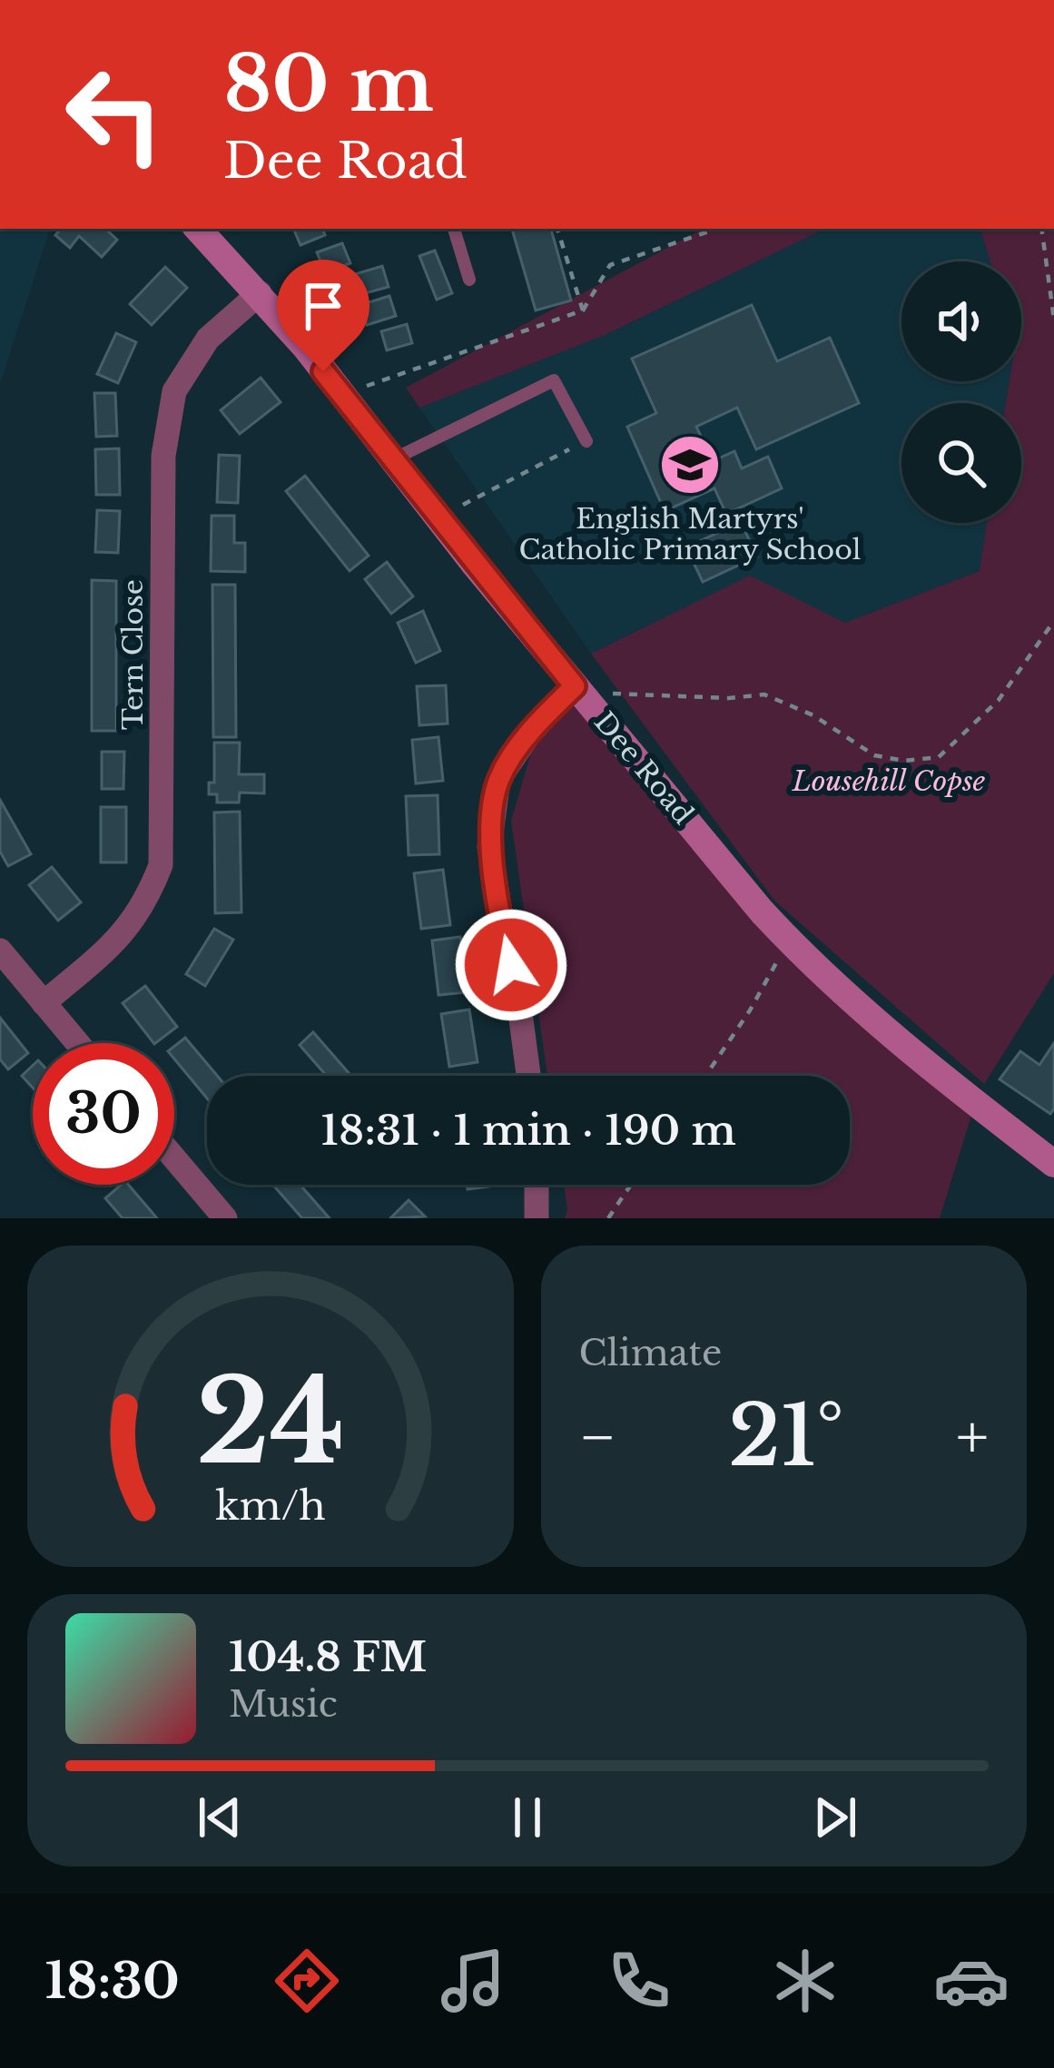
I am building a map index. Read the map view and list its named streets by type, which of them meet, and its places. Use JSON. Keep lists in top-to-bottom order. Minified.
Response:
{"streets":{"street":["Tern Close","Dee Road"]},"crossings":[["Tern Close","Dee Road"]],"parks":["Lousehill Copse"],"places":{"school or university":["English Martyrs' Catholic Primary School"]},"page":{"turn":["80 m","Dee Road"],"limit":"30","trip":"18:31 · 1 min · 190 m","tile":"Climate","heat":["−","21°","+"],"song":["104.8 FM","Music"],"tabs":"18:30","gauge":["24","km/h"]}}
